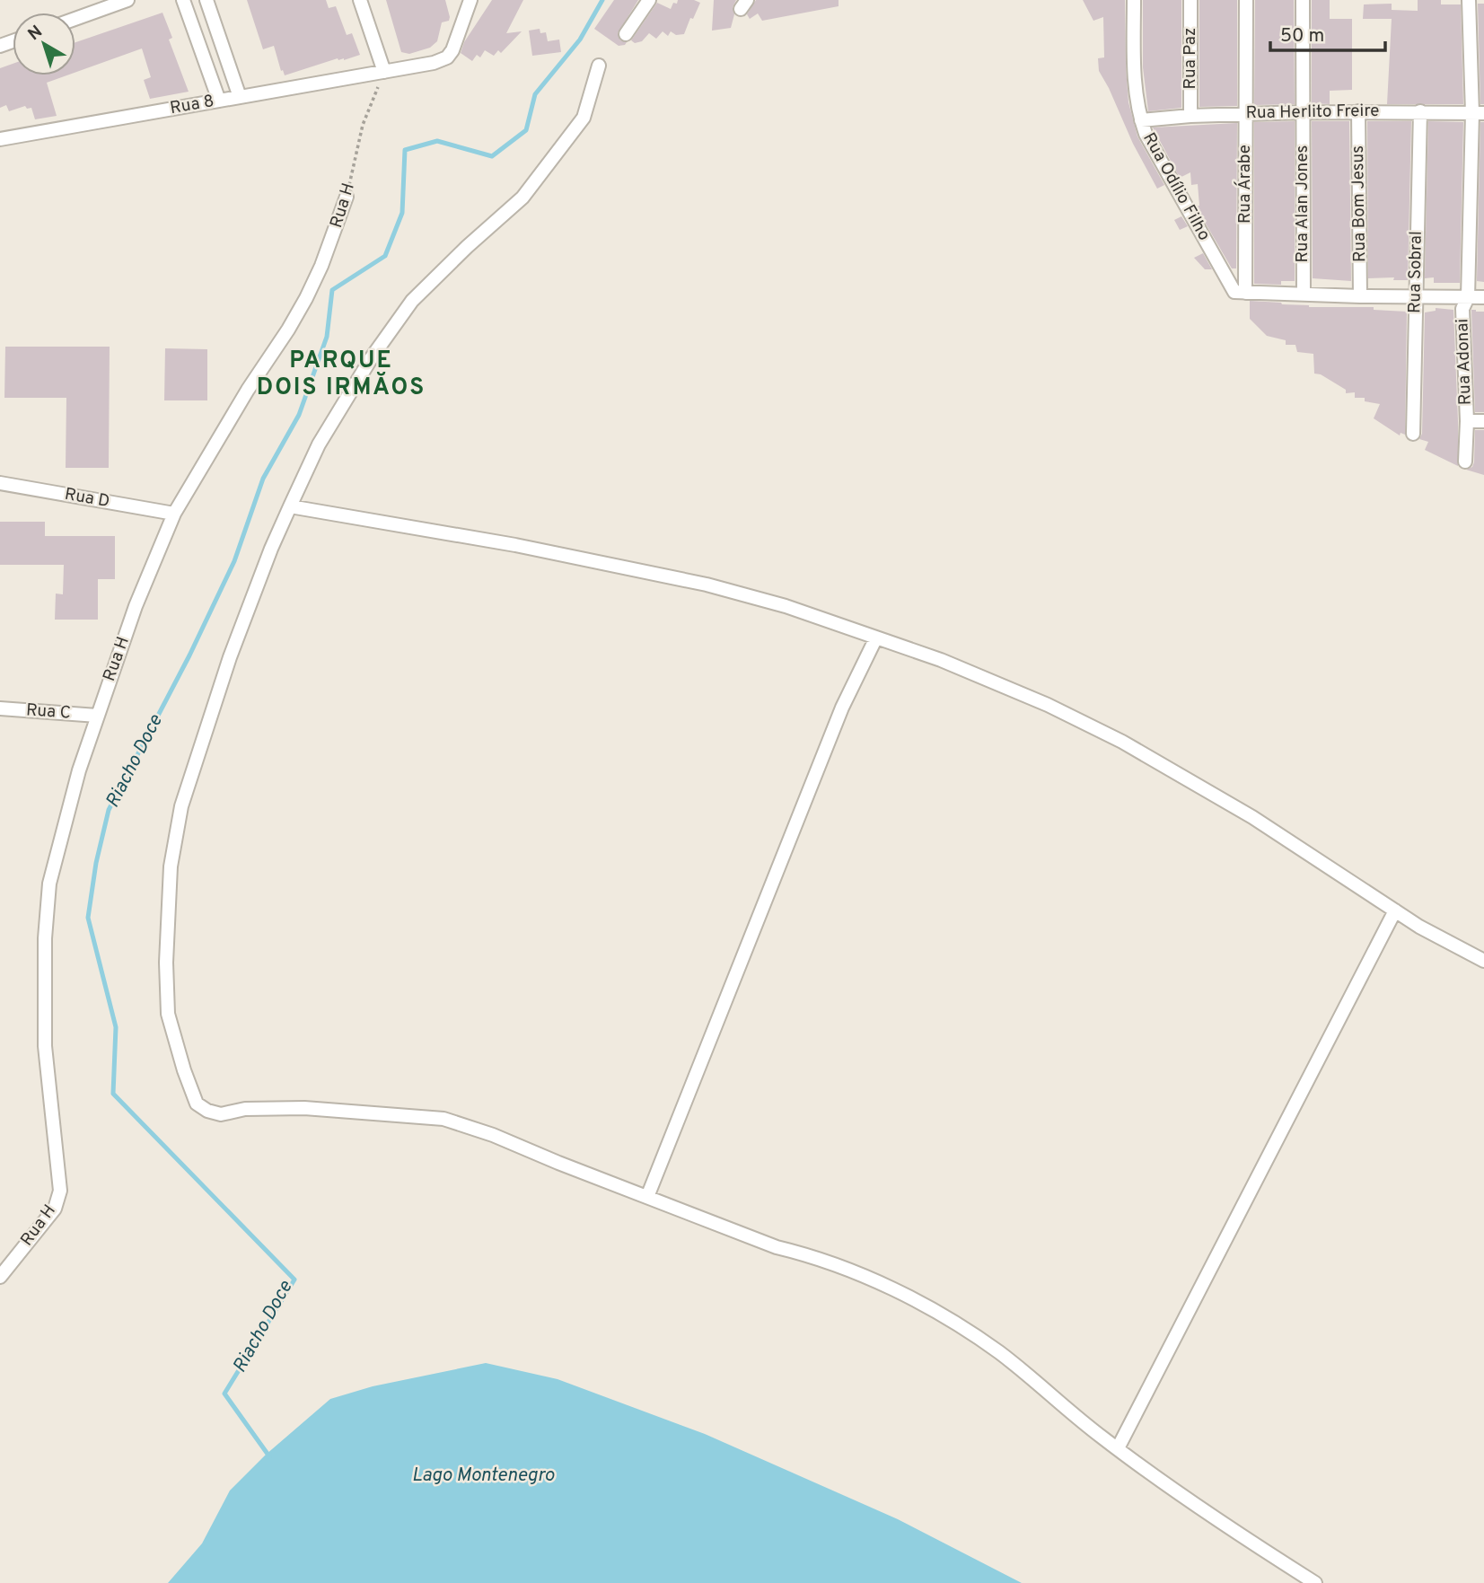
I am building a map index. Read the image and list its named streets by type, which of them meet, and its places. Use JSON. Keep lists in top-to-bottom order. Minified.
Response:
{"streets":{"street":["Rua Paz","Rua 8","Rua Herlito Freire","Rua Árabe","Rua Odílio Filho","Rua Alan Jones","Rua Bom Jesus","Rua H","Rua Sobral","Rua Adonai","Rua D","Rua C"]},"crossings":[["Rua Paz","Rua Herlito Freire"],["Rua 8","Rua H"],["Rua Herlito Freire","Rua Árabe"],["Rua Herlito Freire","Rua Odílio Filho"],["Rua Herlito Freire","Rua Alan Jones"],["Rua Herlito Freire","Rua Bom Jesus"],["Rua Herlito Freire","Rua Sobral"],["Rua Herlito Freire","Rua Adonai"],["Rua Árabe","Rua Odílio Filho"],["Rua H","Rua D"],["Rua H","Rua C"]],"districts":["PARQUE DOIS IRMĂOS"],"water":["Riacho Doce","Lago Montenegro"],"scale_bar":"50 m","north":"top left"}
